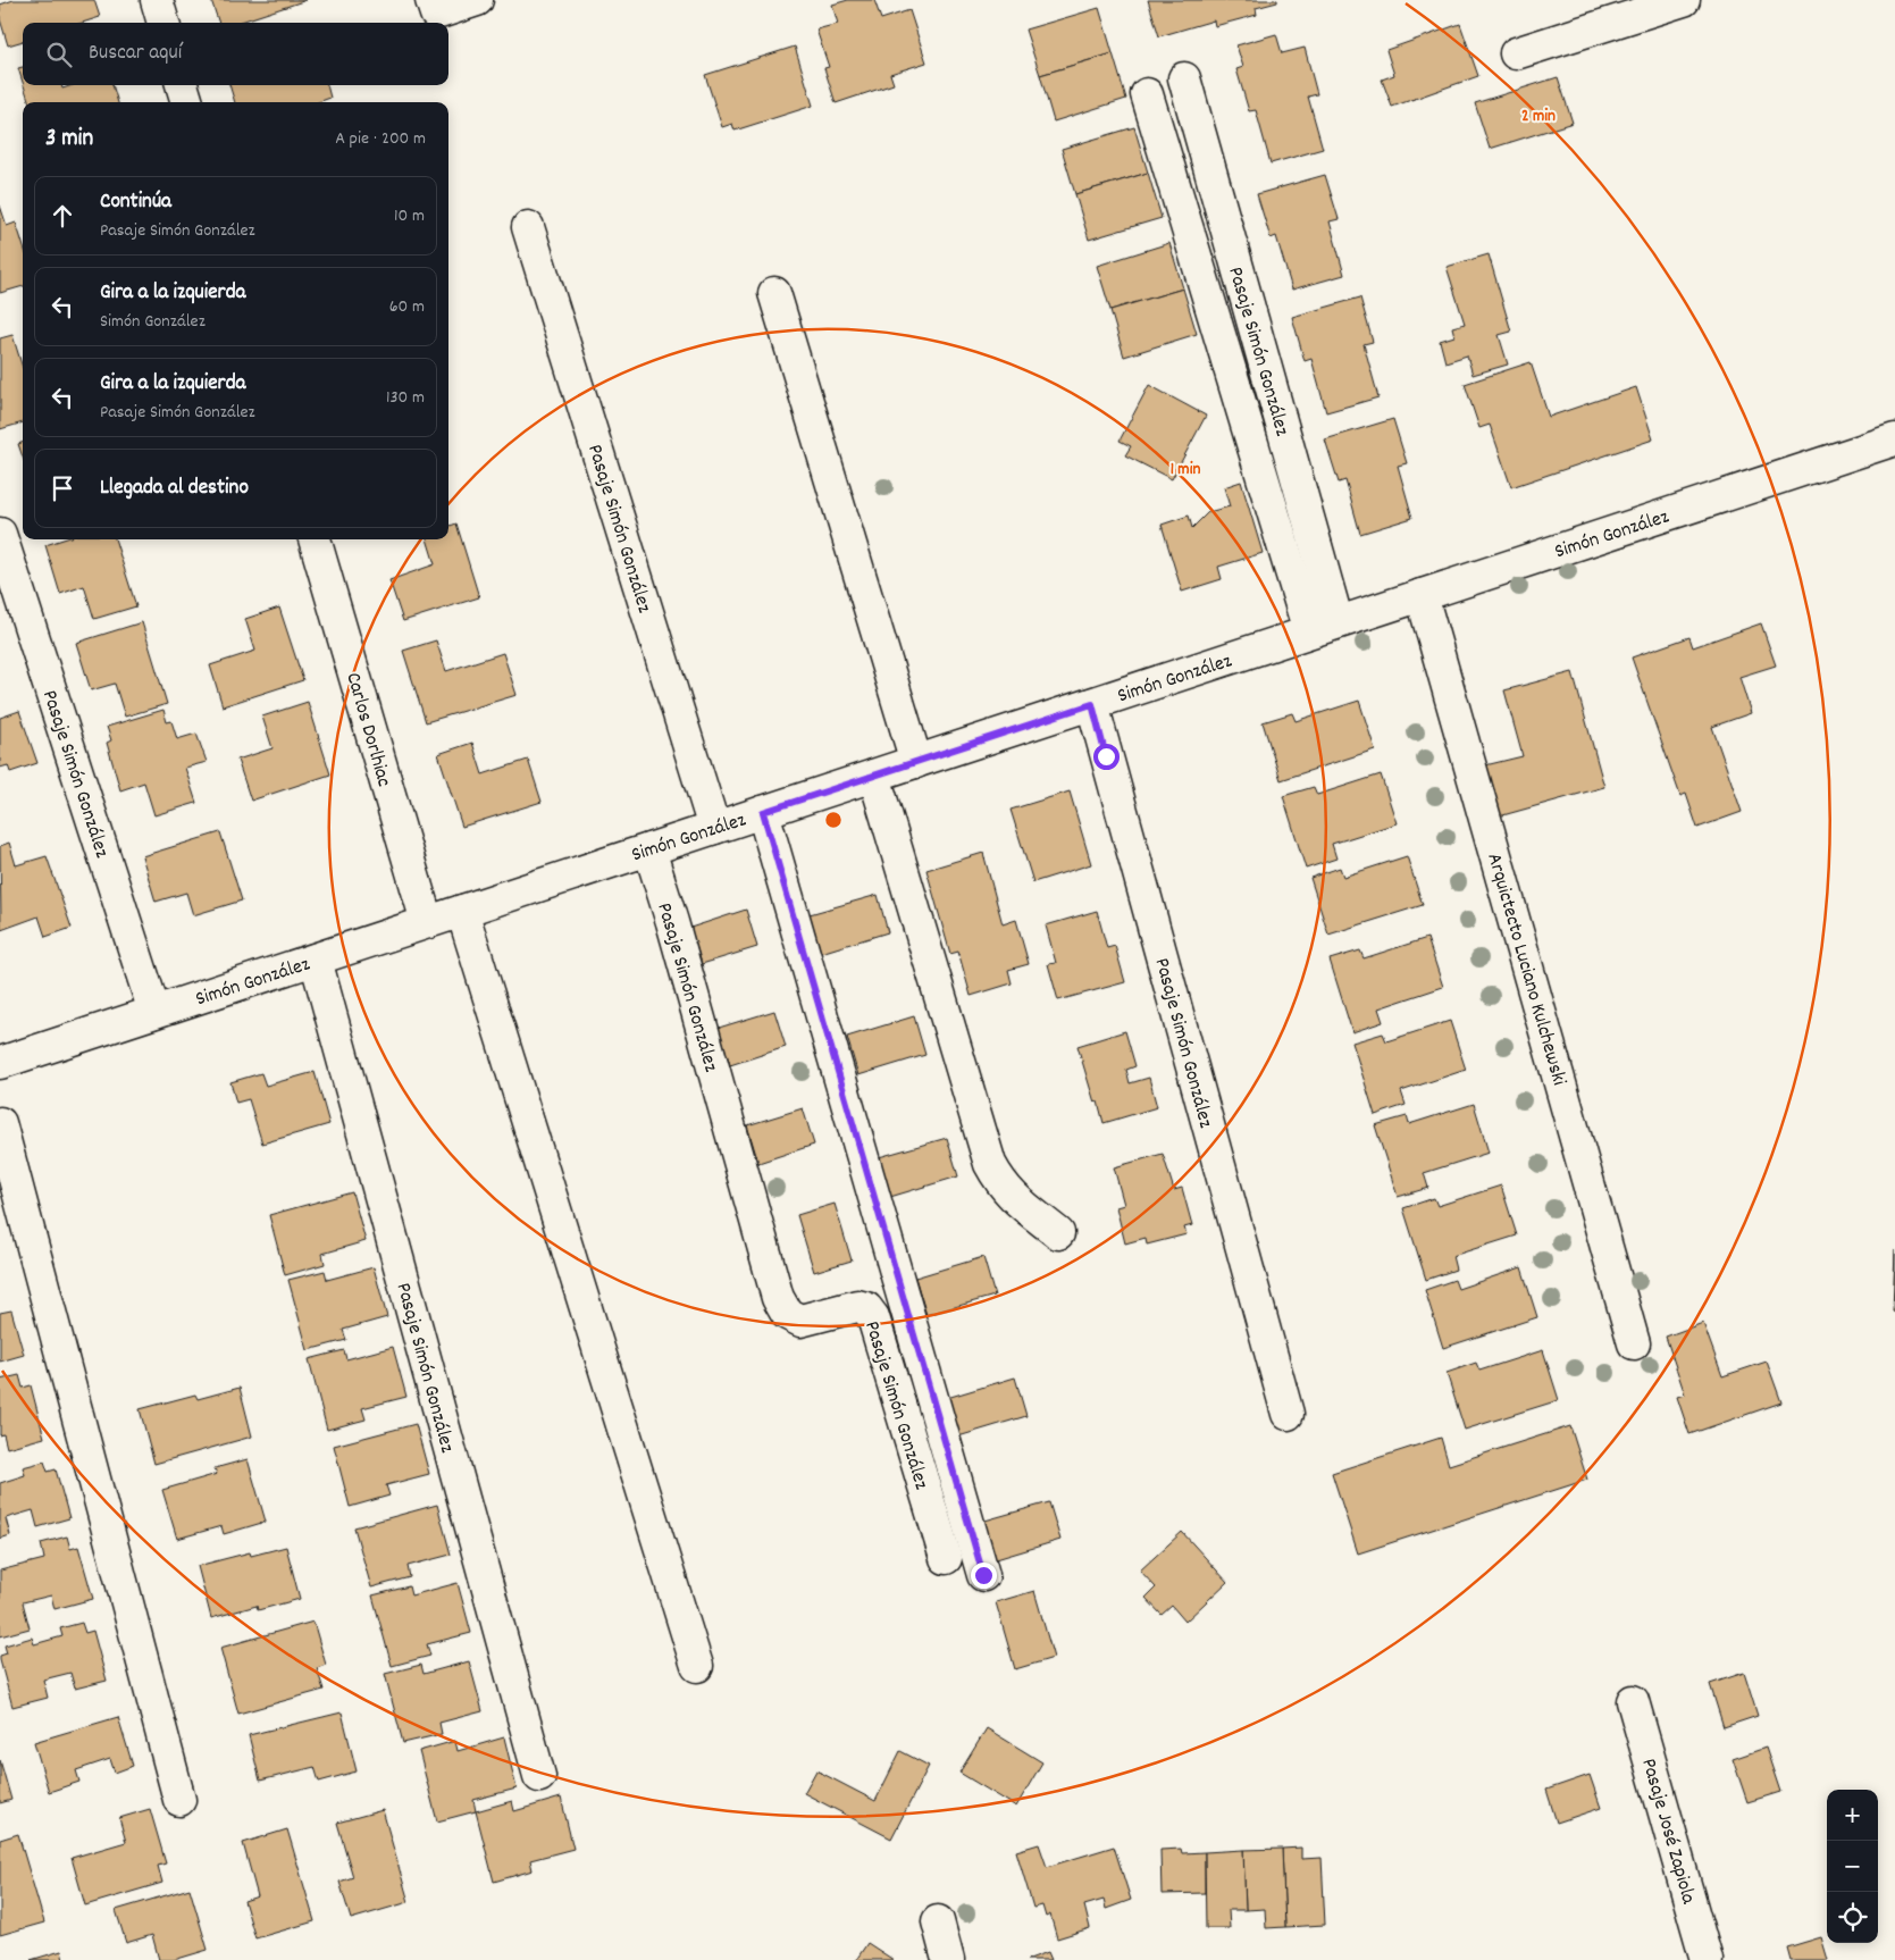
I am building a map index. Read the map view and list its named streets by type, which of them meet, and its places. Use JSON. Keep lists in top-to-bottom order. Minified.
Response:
{"streets":{"street":["Pasaje Simón González","Simón González","Carlos Dorlhiac","Arquictecto Luciano Kulchewski","Pasaje José Zapiola"]},"crossings":[["Pasaje Simón González","Simón González"],["Simón González","Carlos Dorlhiac"],["Simón González","Arquictecto Luciano Kulchewski"]],"page":{"search":"Buscar aquí","heading":["3 min","A pie · 200 m"],"list":[["Continúa","Pasaje Simón González","10 m"],["Gira a la izquierda","Simón González","60 m"],["Gira a la izquierda","Pasaje Simón González","130 m"],"Llegada al destino"],"map_buttons":["+","−"]},"rings":["2 min","1 min"]}
